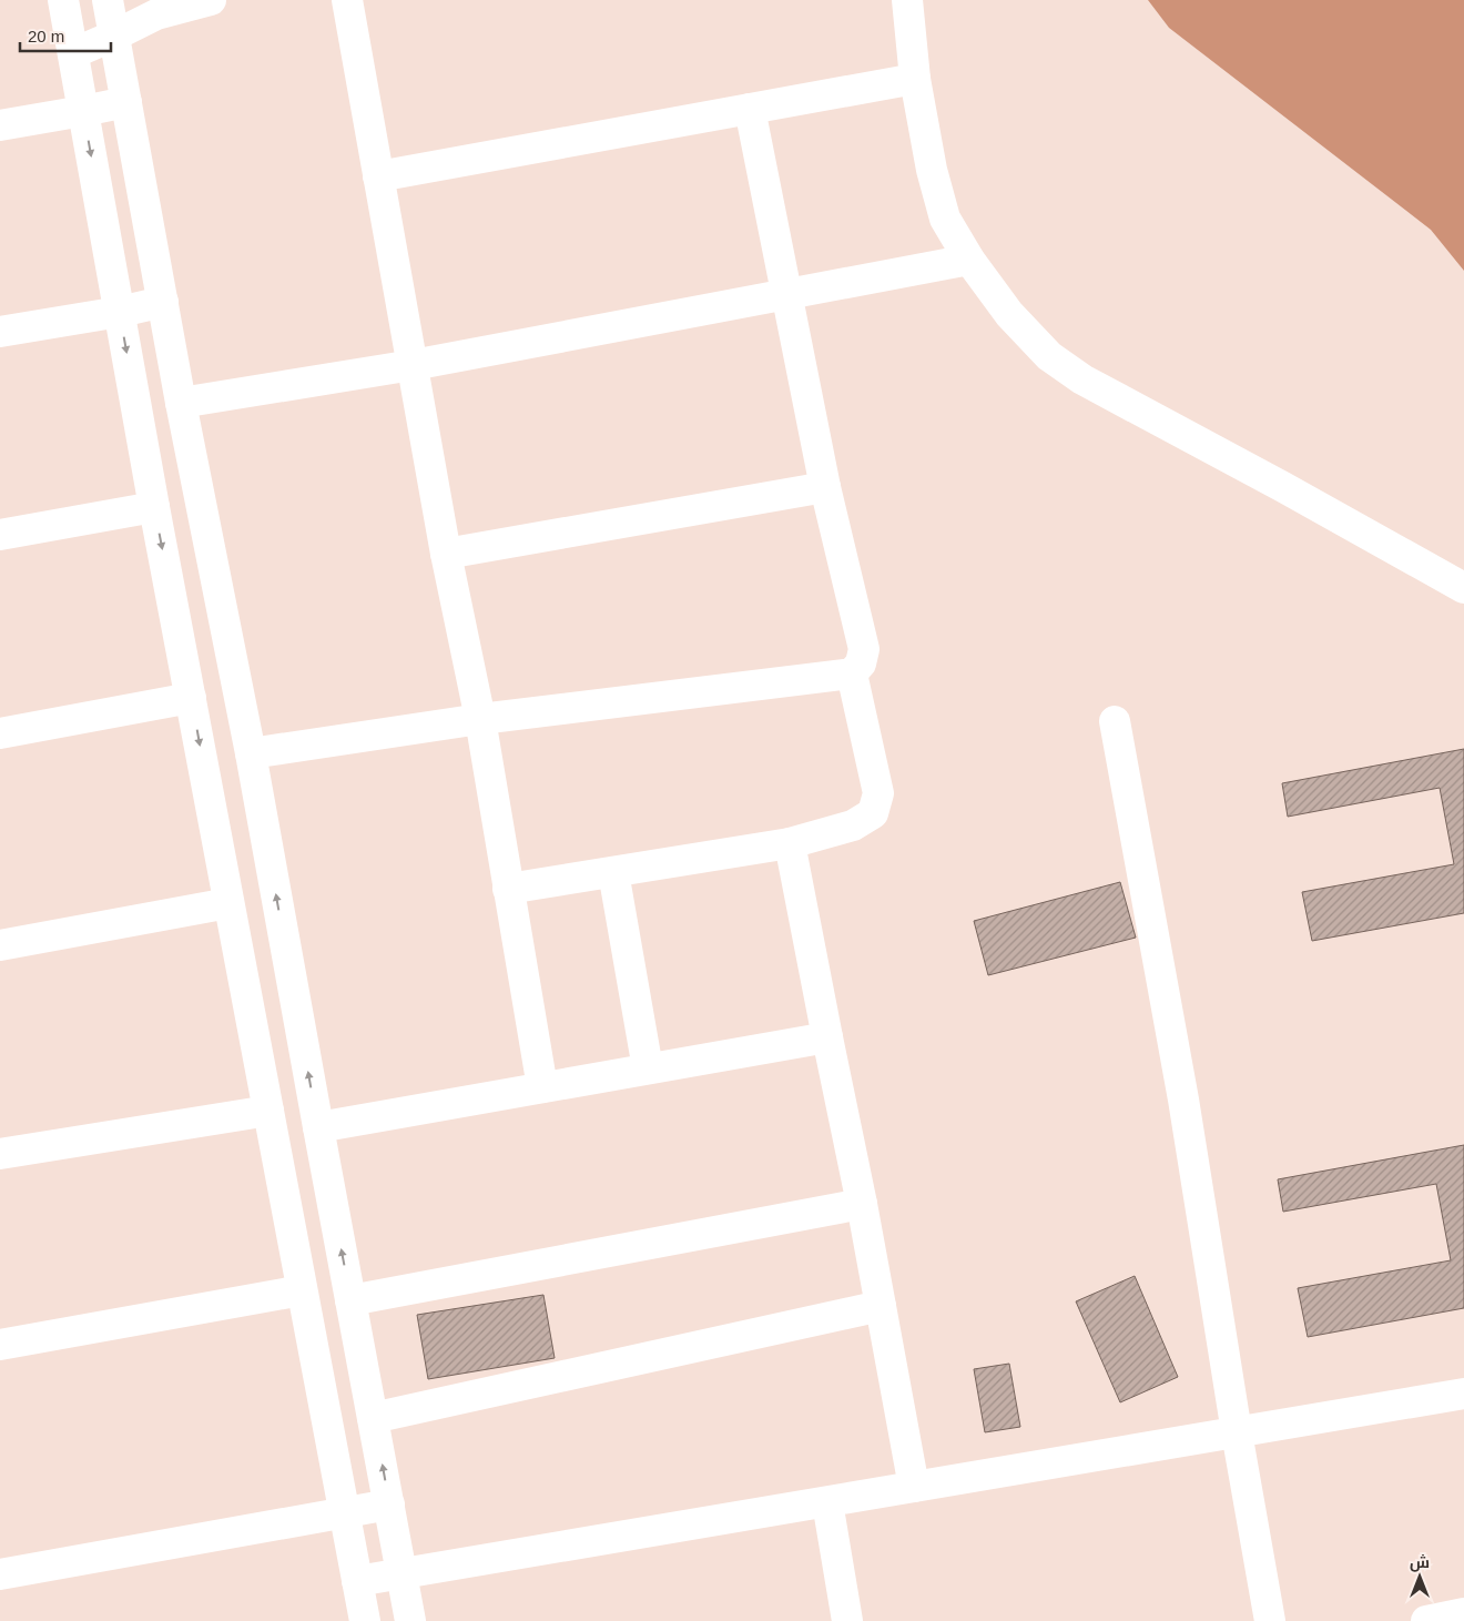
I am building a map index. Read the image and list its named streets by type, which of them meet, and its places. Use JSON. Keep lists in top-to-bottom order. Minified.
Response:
{"scale_bar":"20 m","north":"top"}
